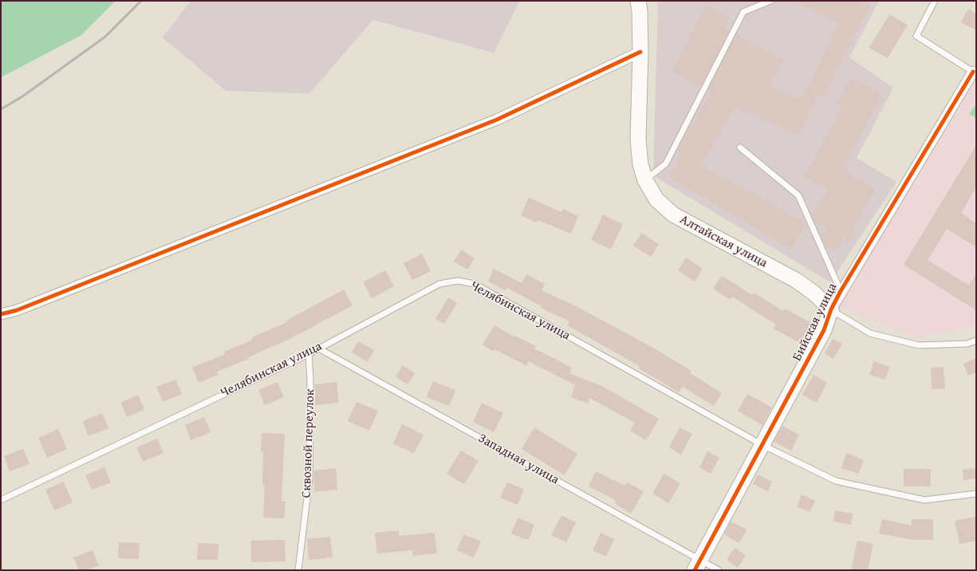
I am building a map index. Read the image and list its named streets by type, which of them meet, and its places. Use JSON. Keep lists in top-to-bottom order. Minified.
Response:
{"streets":{"street":["Алтайская улица","Бийская улица"],"lane":["Челябинская улица","Сквозной переулок","Западная улица"]},"crossings":[["Алтайская улица","Бийская улица"],["Челябинская улица","Бийская улица"],["Челябинская улица","Сквозной переулок"],["Челябинская улица","Западная улица"],["Бийская улица","Западная улица"]]}
